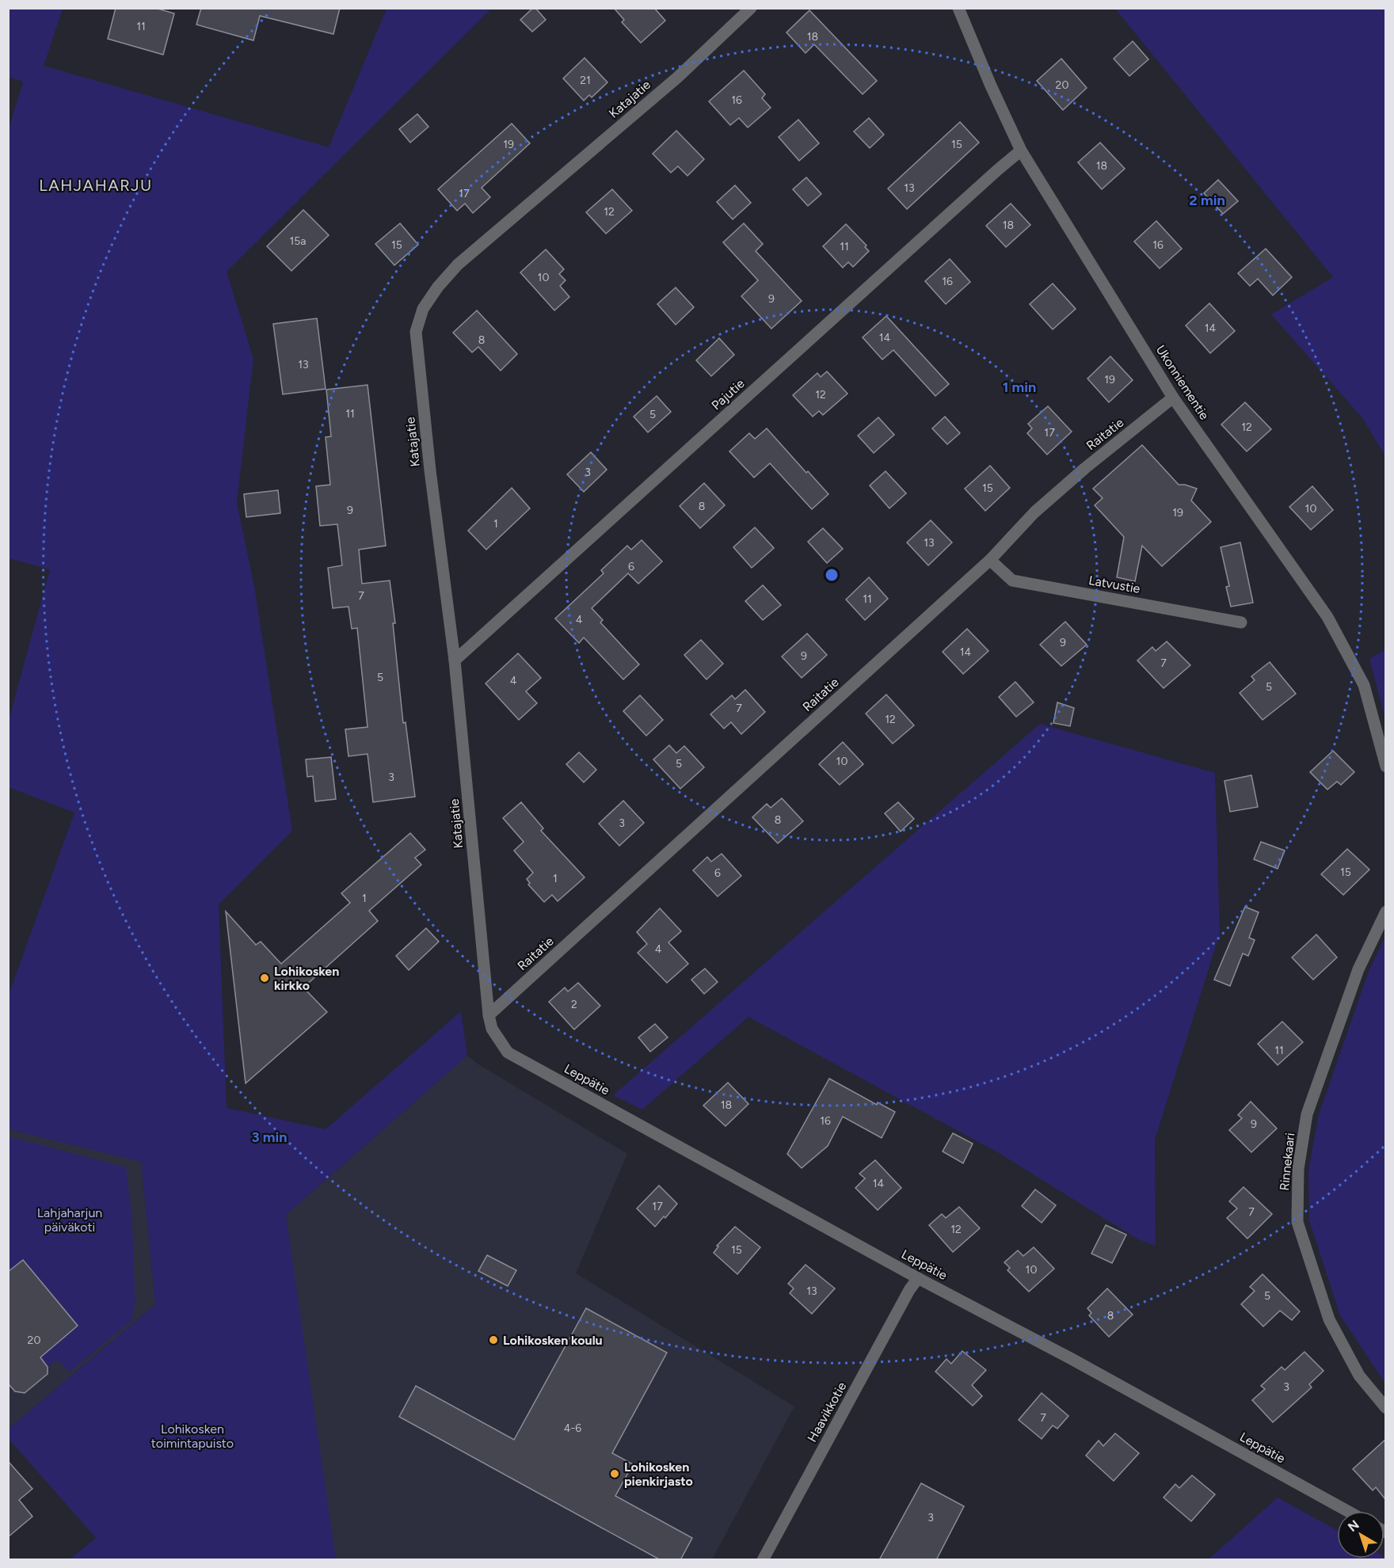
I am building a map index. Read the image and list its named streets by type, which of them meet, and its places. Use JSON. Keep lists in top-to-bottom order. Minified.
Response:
{"streets":{"street":["Katajatie","Ukonniementie","Pajutie","Raitatie","Latvustie","Leppätie","Rinnekaari","Haavikkotie"]},"crossings":[["Katajatie","Pajutie"],["Katajatie","Raitatie"],["Katajatie","Leppätie"],["Ukonniementie","Pajutie"],["Ukonniementie","Raitatie"],["Raitatie","Latvustie"],["Raitatie","Leppätie"],["Leppätie","Haavikkotie"]],"districts":["LAHJAHARJU"],"parks":["Lahjaharjun päiväkoti","Lohikosken toimintapuisto"],"places":["Lohikosken kirkko","Lohikosken koulu","Lohikosken pienkirjasto"],"house_numbers":["11","18","21","20","16","19","15","18","13","17","12","18","15a","15","16","11","10","16","9","14","14","8","13","19","12","11","5","12","17","3","15","8","10","9","19","1","13","6","7","11","4","9","14","9","7","5","4","5","7","12","10","5","3","8","3","15","6","1","1","4","2","11","18","16","9","14","17","7","12","15","10","13","5","8","20","3","7","4-6","3"],"north":"top left","rings":["2 min","1 min","3 min"]}
